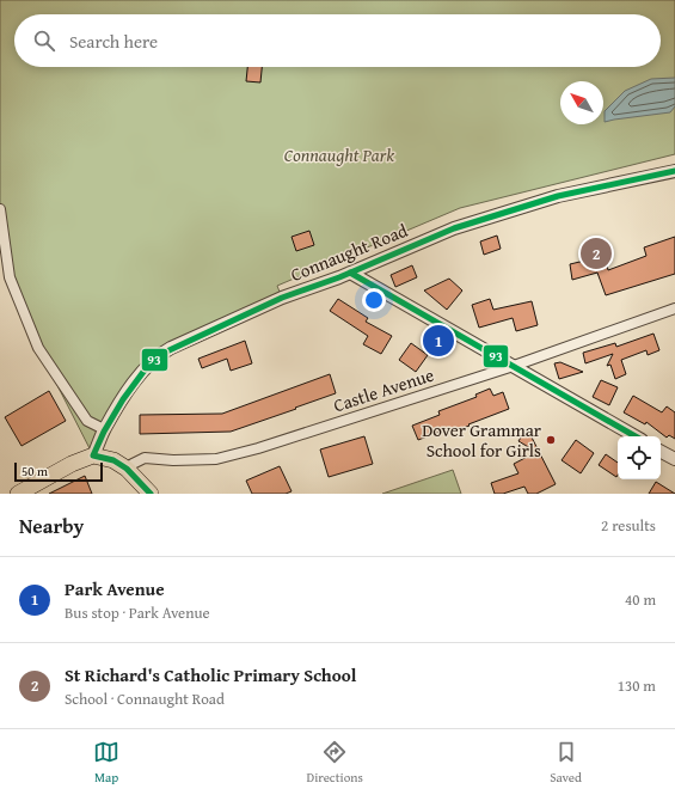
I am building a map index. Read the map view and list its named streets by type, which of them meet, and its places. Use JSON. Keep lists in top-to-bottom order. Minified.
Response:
{"streets":{"street":["Connaught Road","Castle Avenue"]},"parks":["Connaught Park"],"places":["Dover Grammar School for Girls"],"lines":["transit line 93"],"scale_bar":"50 m","north":"top left","page":{"search":"Search here","pins":["2","1"],"scale":"50 m","heading":["Nearby","2 results"],"list":[{"mark":"1","name":"Park Avenue","note":"Bus stop · Park Avenue","value":"40 m"},{"mark":"2","name":"St Richard's Catholic Primary School","note":"School · Connaught Road","value":"130 m"}],"nav":["Map","Directions","Saved"]}}
